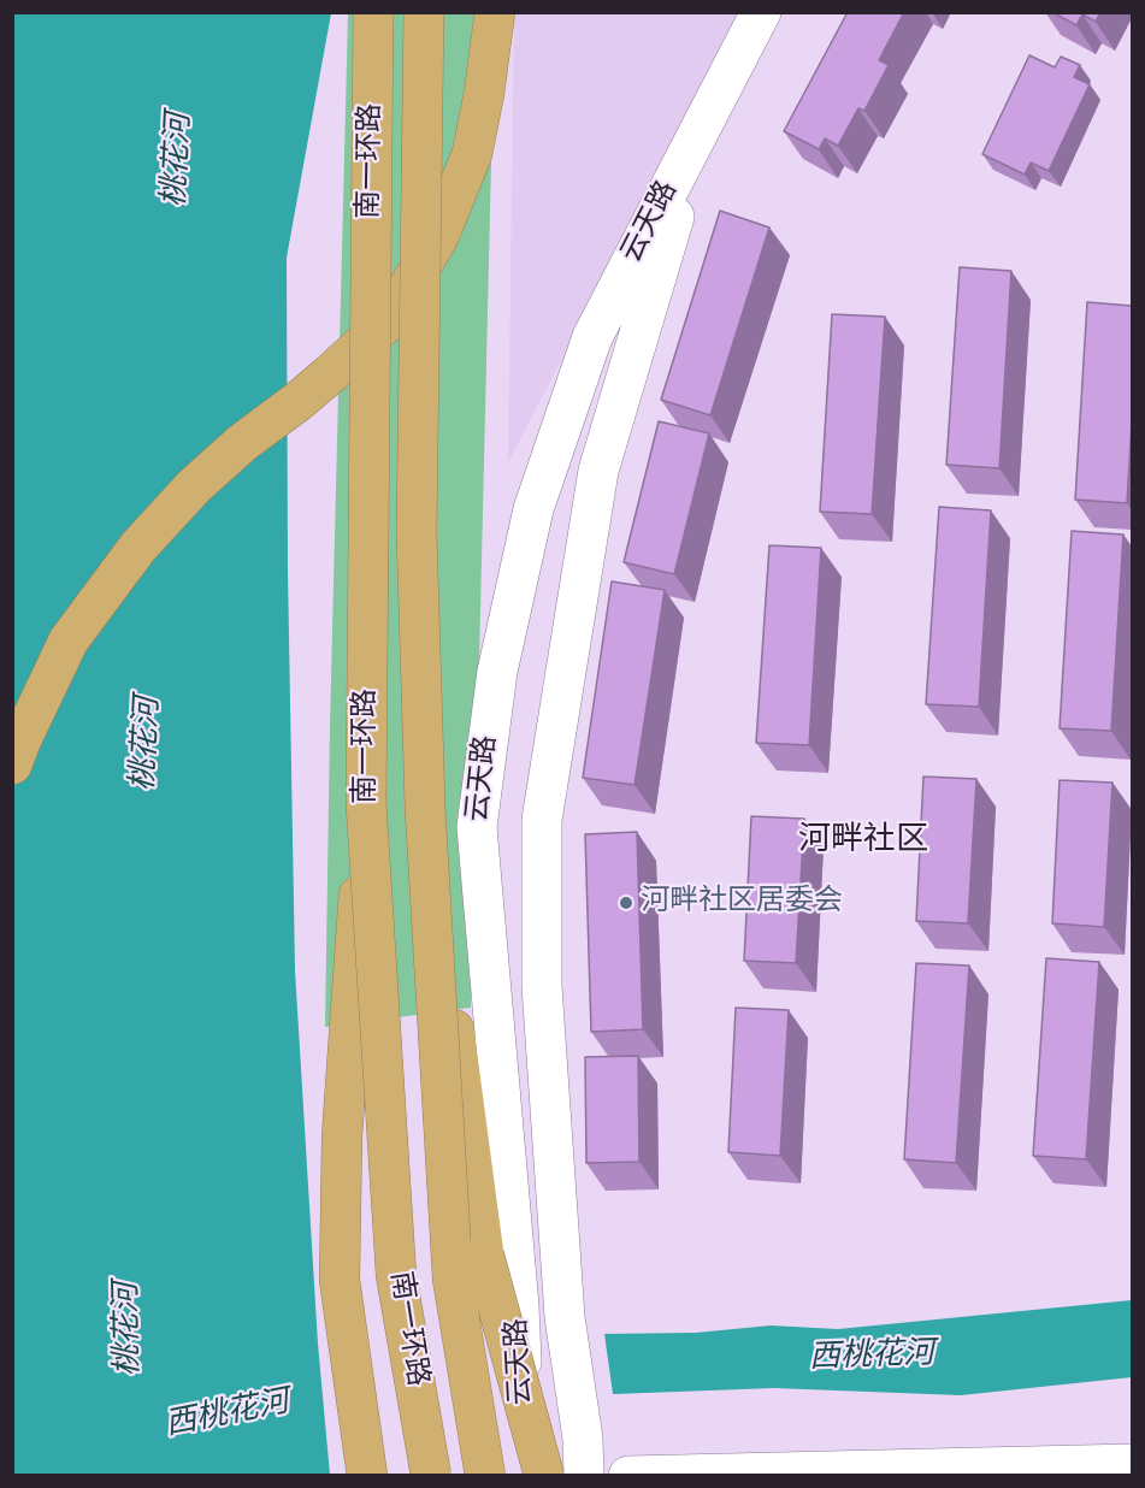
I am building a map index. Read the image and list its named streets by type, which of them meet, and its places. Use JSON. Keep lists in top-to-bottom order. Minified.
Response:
{"streets":{"highway":["南一环路"],"main road":["云天路"]},"districts":["河畔社区"],"water":["桃花河","西桃花河"],"places":["河畔社区居委会"]}
